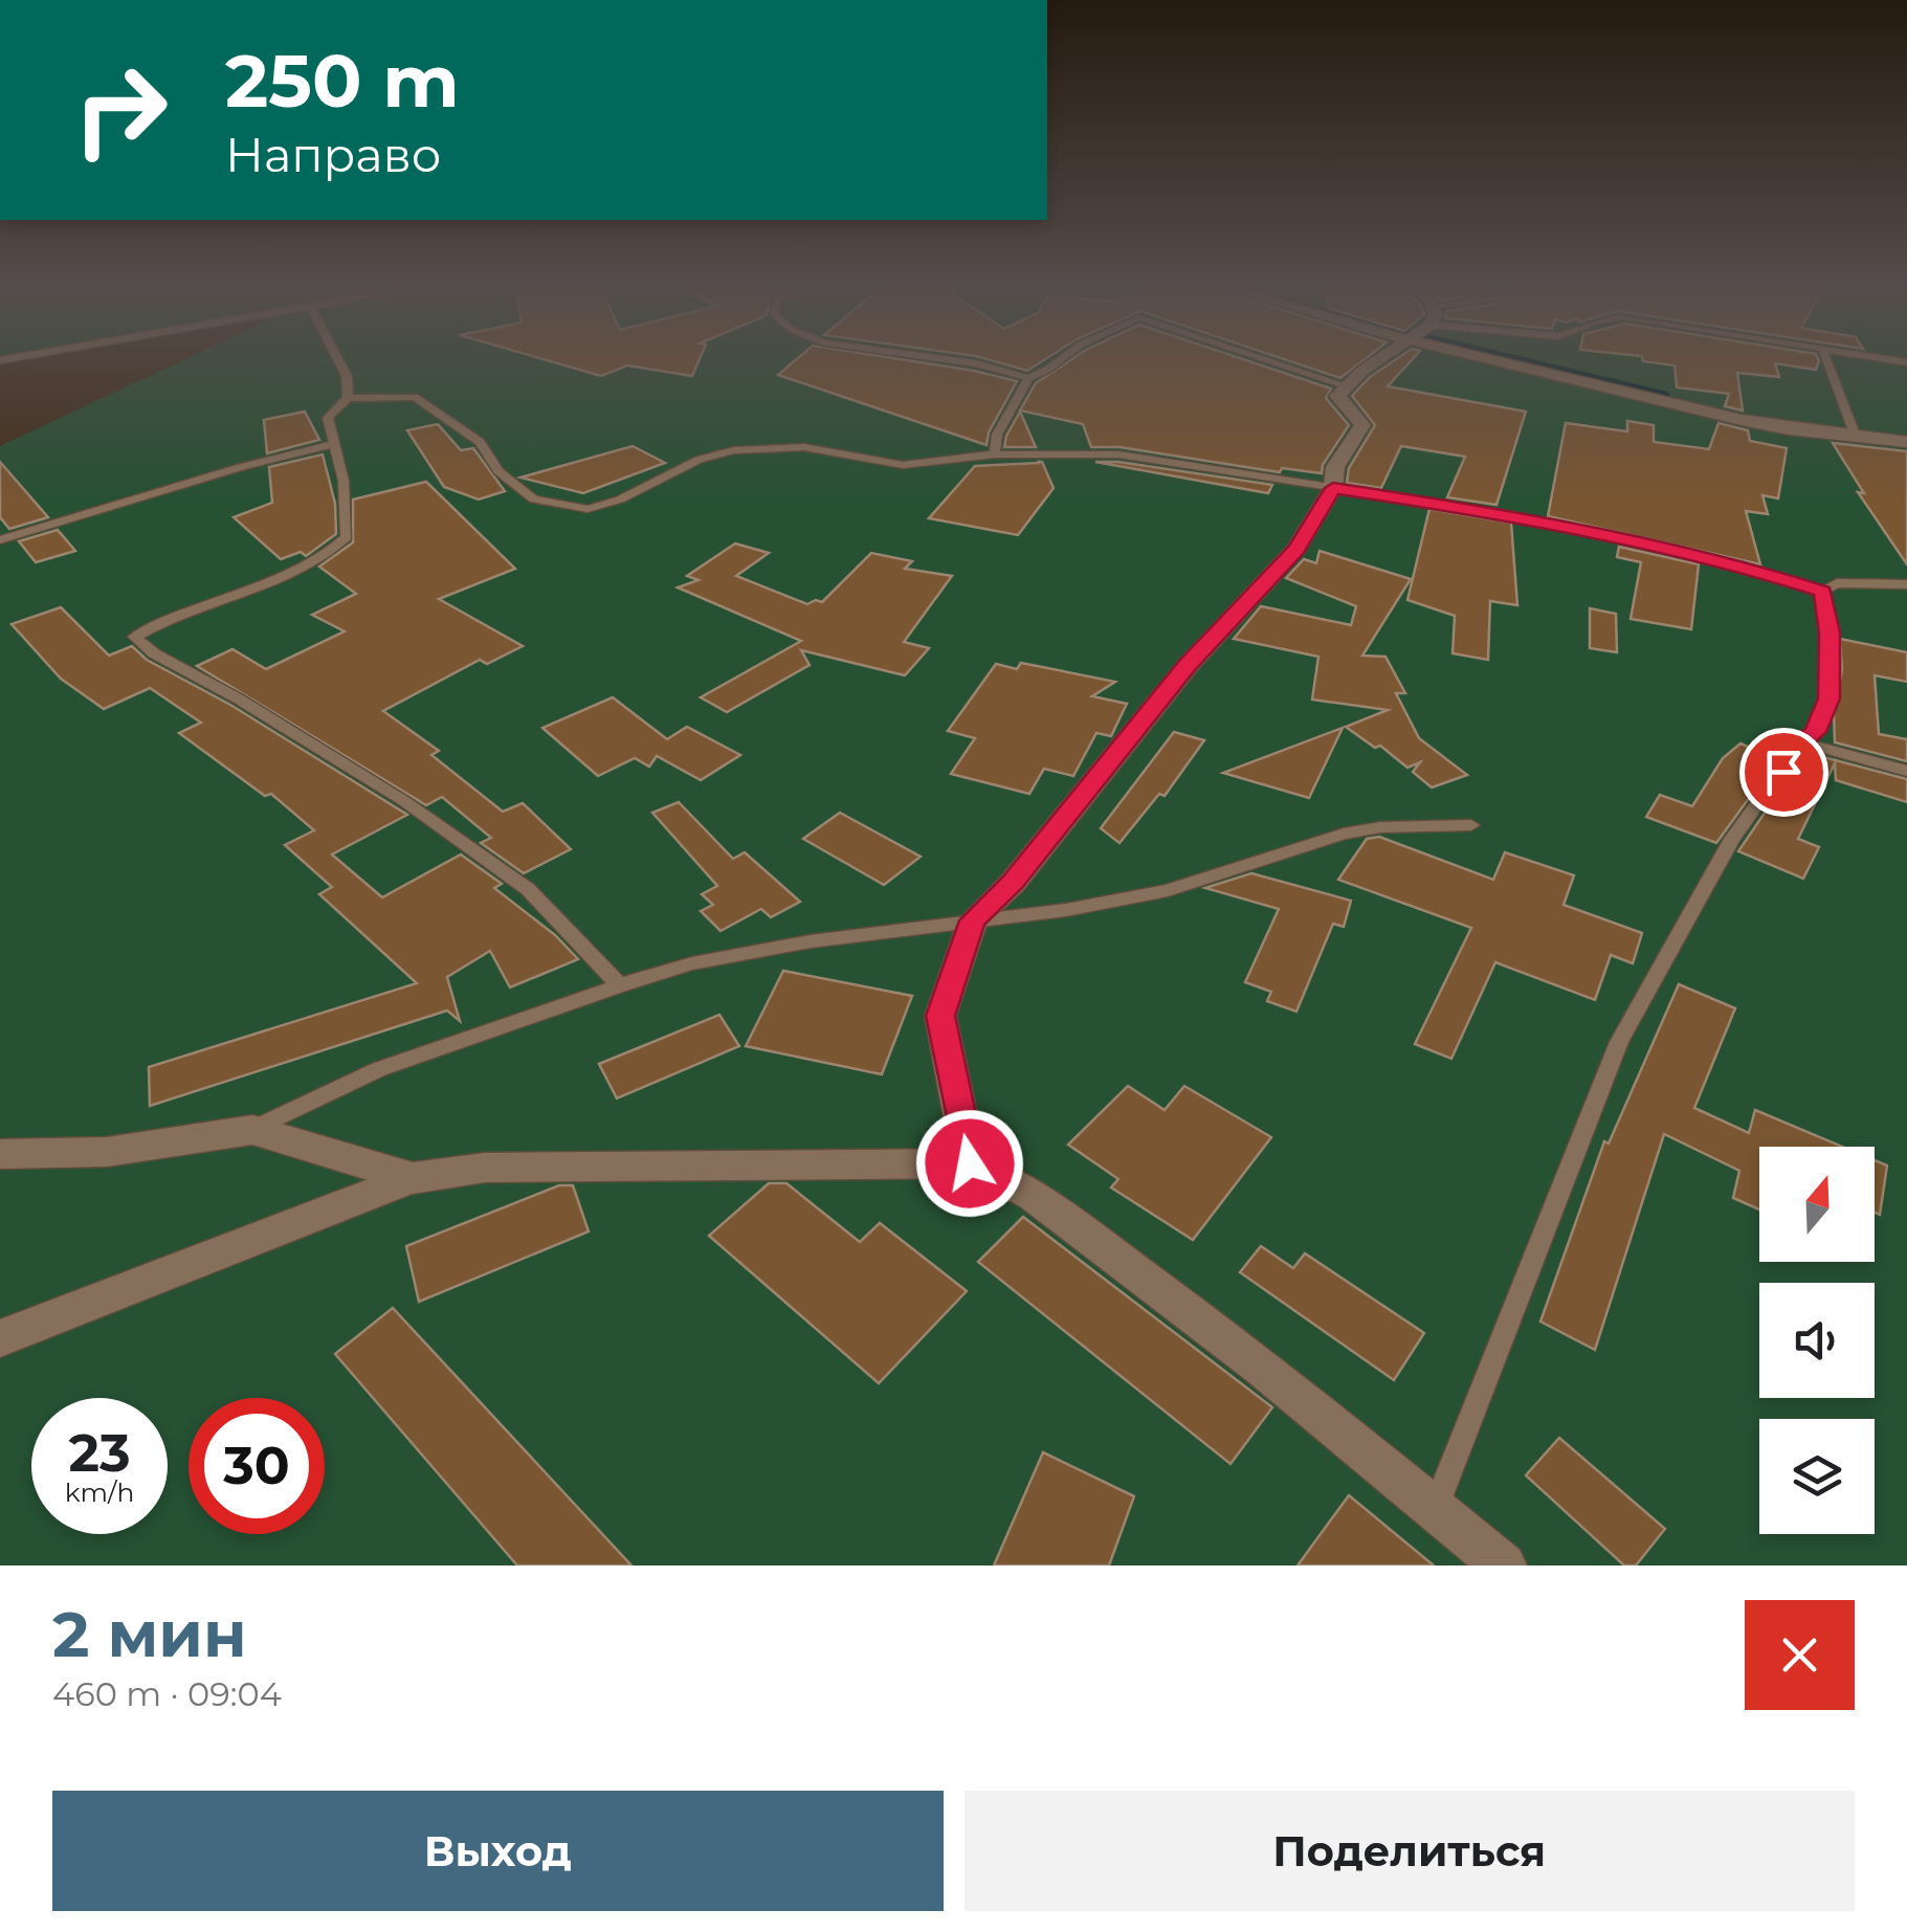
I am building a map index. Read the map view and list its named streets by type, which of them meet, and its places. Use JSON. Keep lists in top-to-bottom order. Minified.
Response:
{"north":"top","page":{"turn":["250 m","Направо"],"speed":"23 km/h","limit":"30","heading":["2 мин","460 m · 09:04"],"buttons":["Выход","Поделиться"]}}
